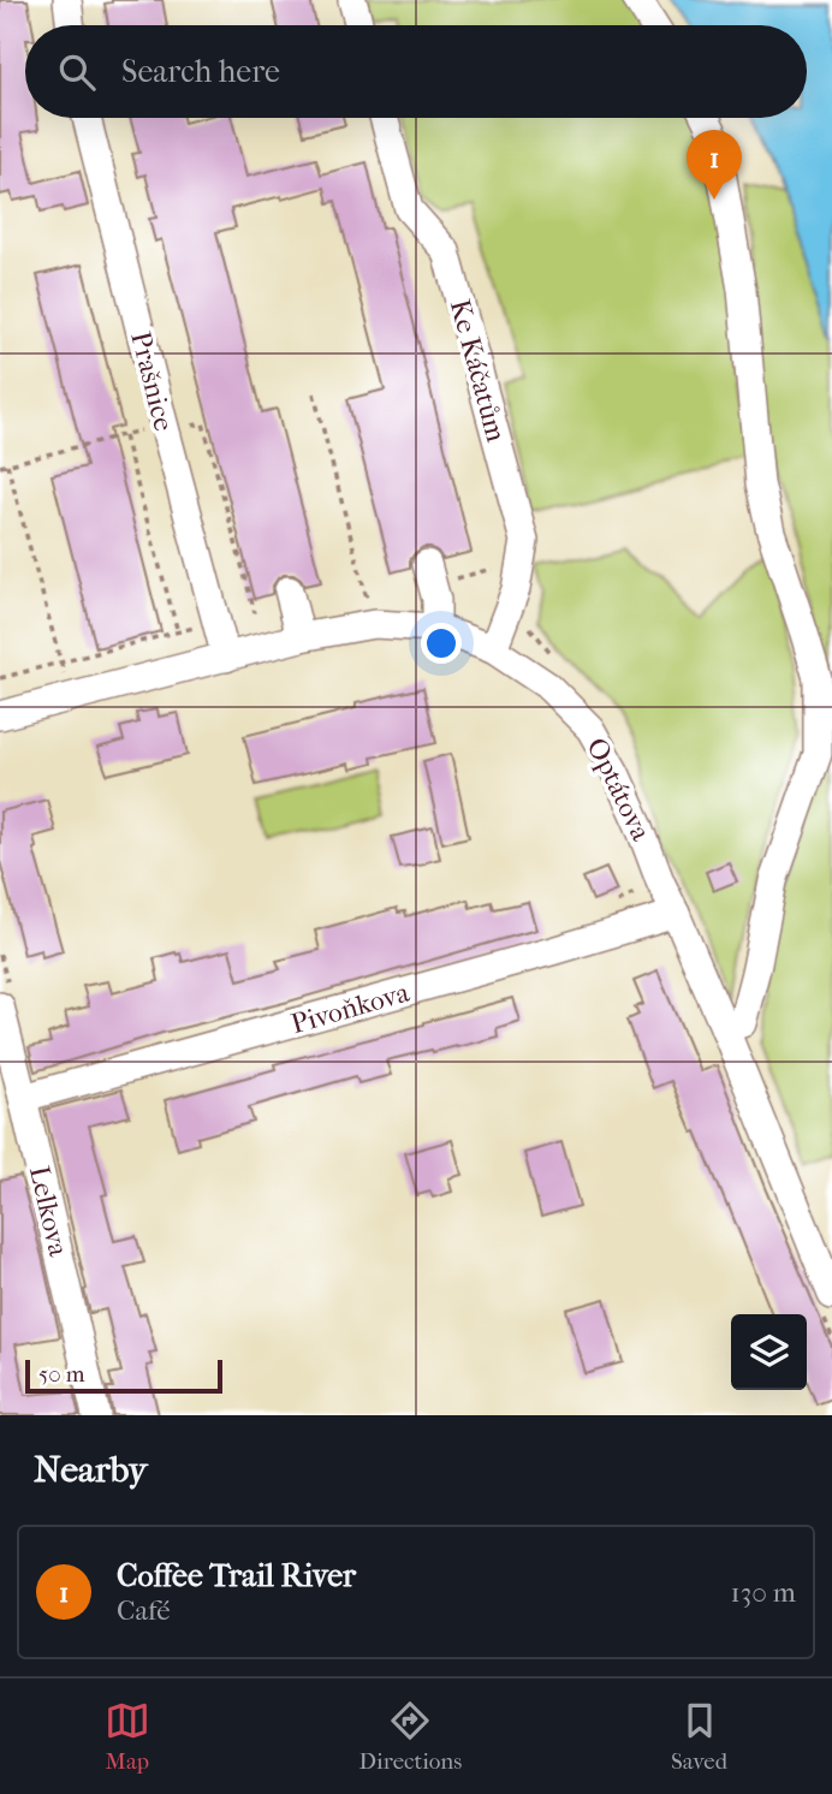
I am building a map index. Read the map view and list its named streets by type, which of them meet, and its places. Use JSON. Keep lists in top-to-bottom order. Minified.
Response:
{"streets":{"street":["Ke Káčatům","Prašnice","Optátova","Pivoňkova","Lelkova"]},"crossings":[["Ke Káčatům","Optátova"],["Prašnice","Optátova"],["Optátova","Pivoňkova"],["Pivoňkova","Lelkova"]],"scale_bar":"50 m","page":{"search":"Search here","pins":"1","scale":"50 m","heading":"Nearby","list":[{"mark":"1","name":"Coffee Trail River","note":"Café","value":"130 m"}],"nav":["Map","Directions","Saved"]}}
